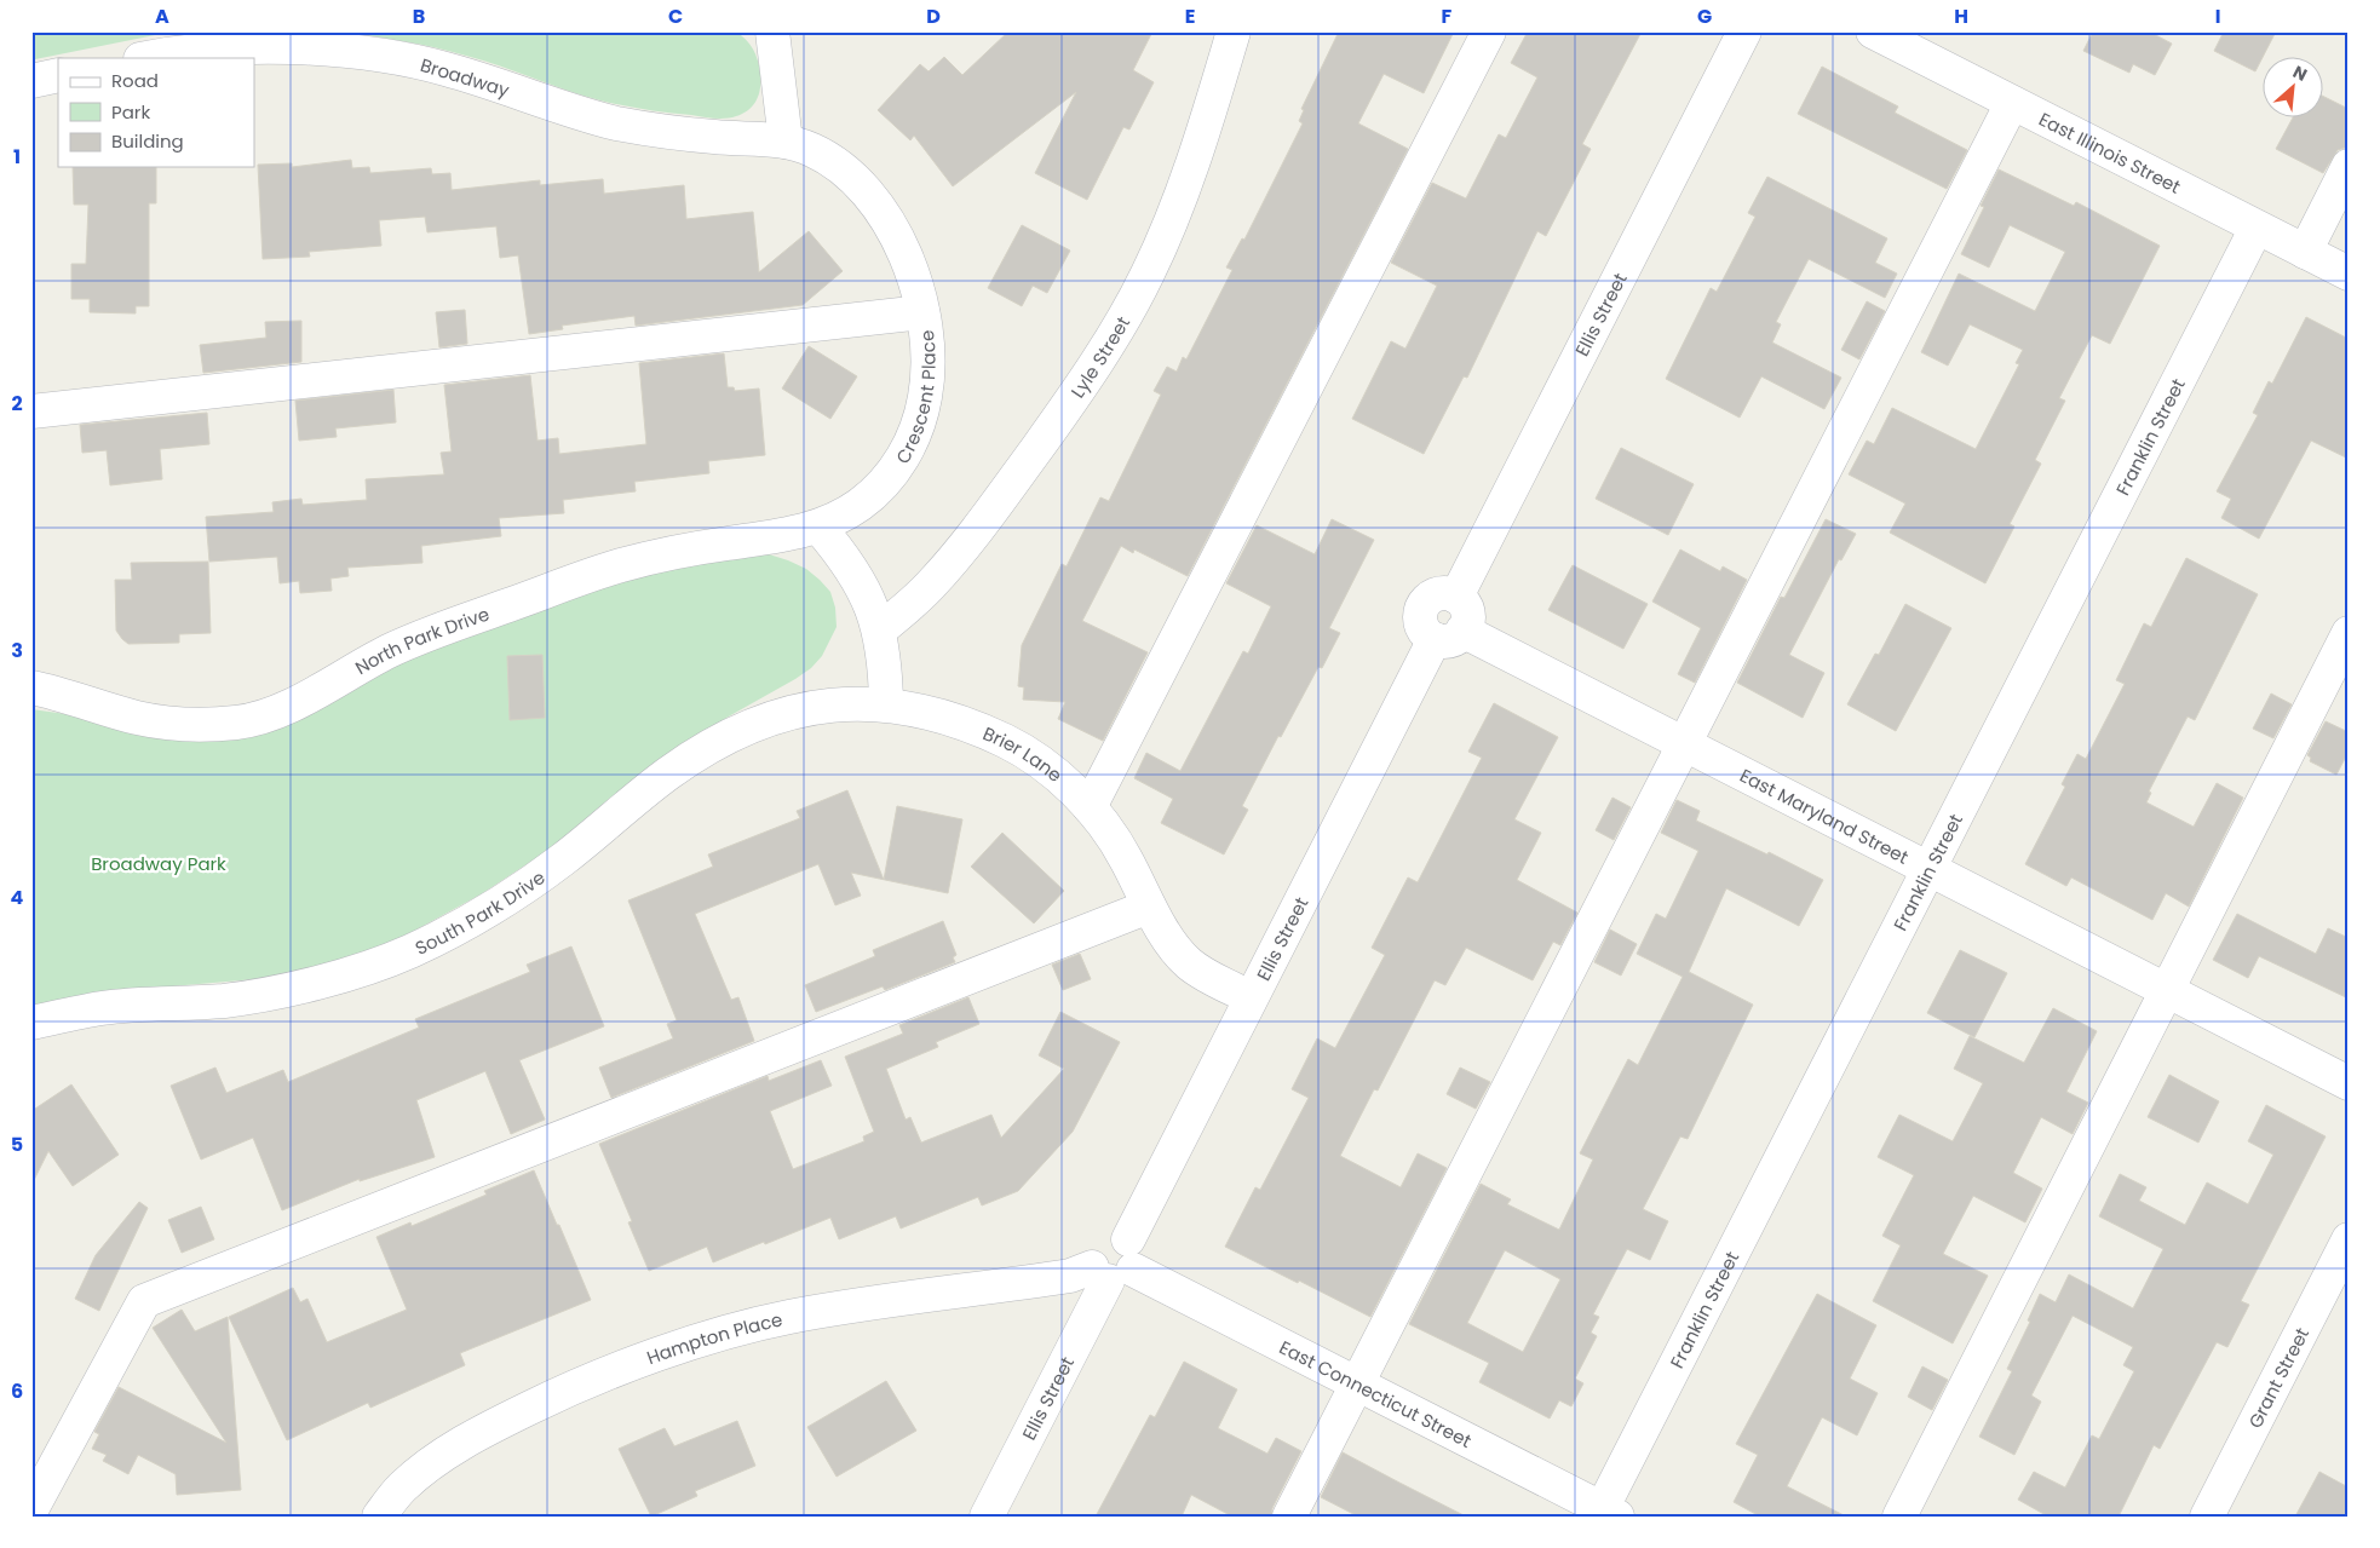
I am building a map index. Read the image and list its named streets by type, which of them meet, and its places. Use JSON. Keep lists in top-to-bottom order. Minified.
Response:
{"streets":{"street":["Broadway","East Illinois Street","Ellis Street","Lyle Street","Crescent Place","Franklin Street","North Park Drive","Brier Lane","East Maryland Street","South Park Drive","Hampton Place","Grant Street","East Connecticut Street"]},"crossings":[["Broadway","Crescent Place"],["East Illinois Street","Franklin Street"],["Ellis Street","Brier Lane"],["Ellis Street","East Maryland Street"],["Ellis Street","Hampton Place"],["Ellis Street","East Connecticut Street"],["Crescent Place","North Park Drive"],["Franklin Street","East Maryland Street"],["Franklin Street","East Connecticut Street"],["Brier Lane","South Park Drive"],["Hampton Place","East Connecticut Street"]],"parks":["Broadway Park"],"legend":["Road","Park","Building"],"north":"top right","grid":{"columns":["A","B","C","D","E","F","G","H","I"],"rows":["1","2","3","4","5","6"]}}
